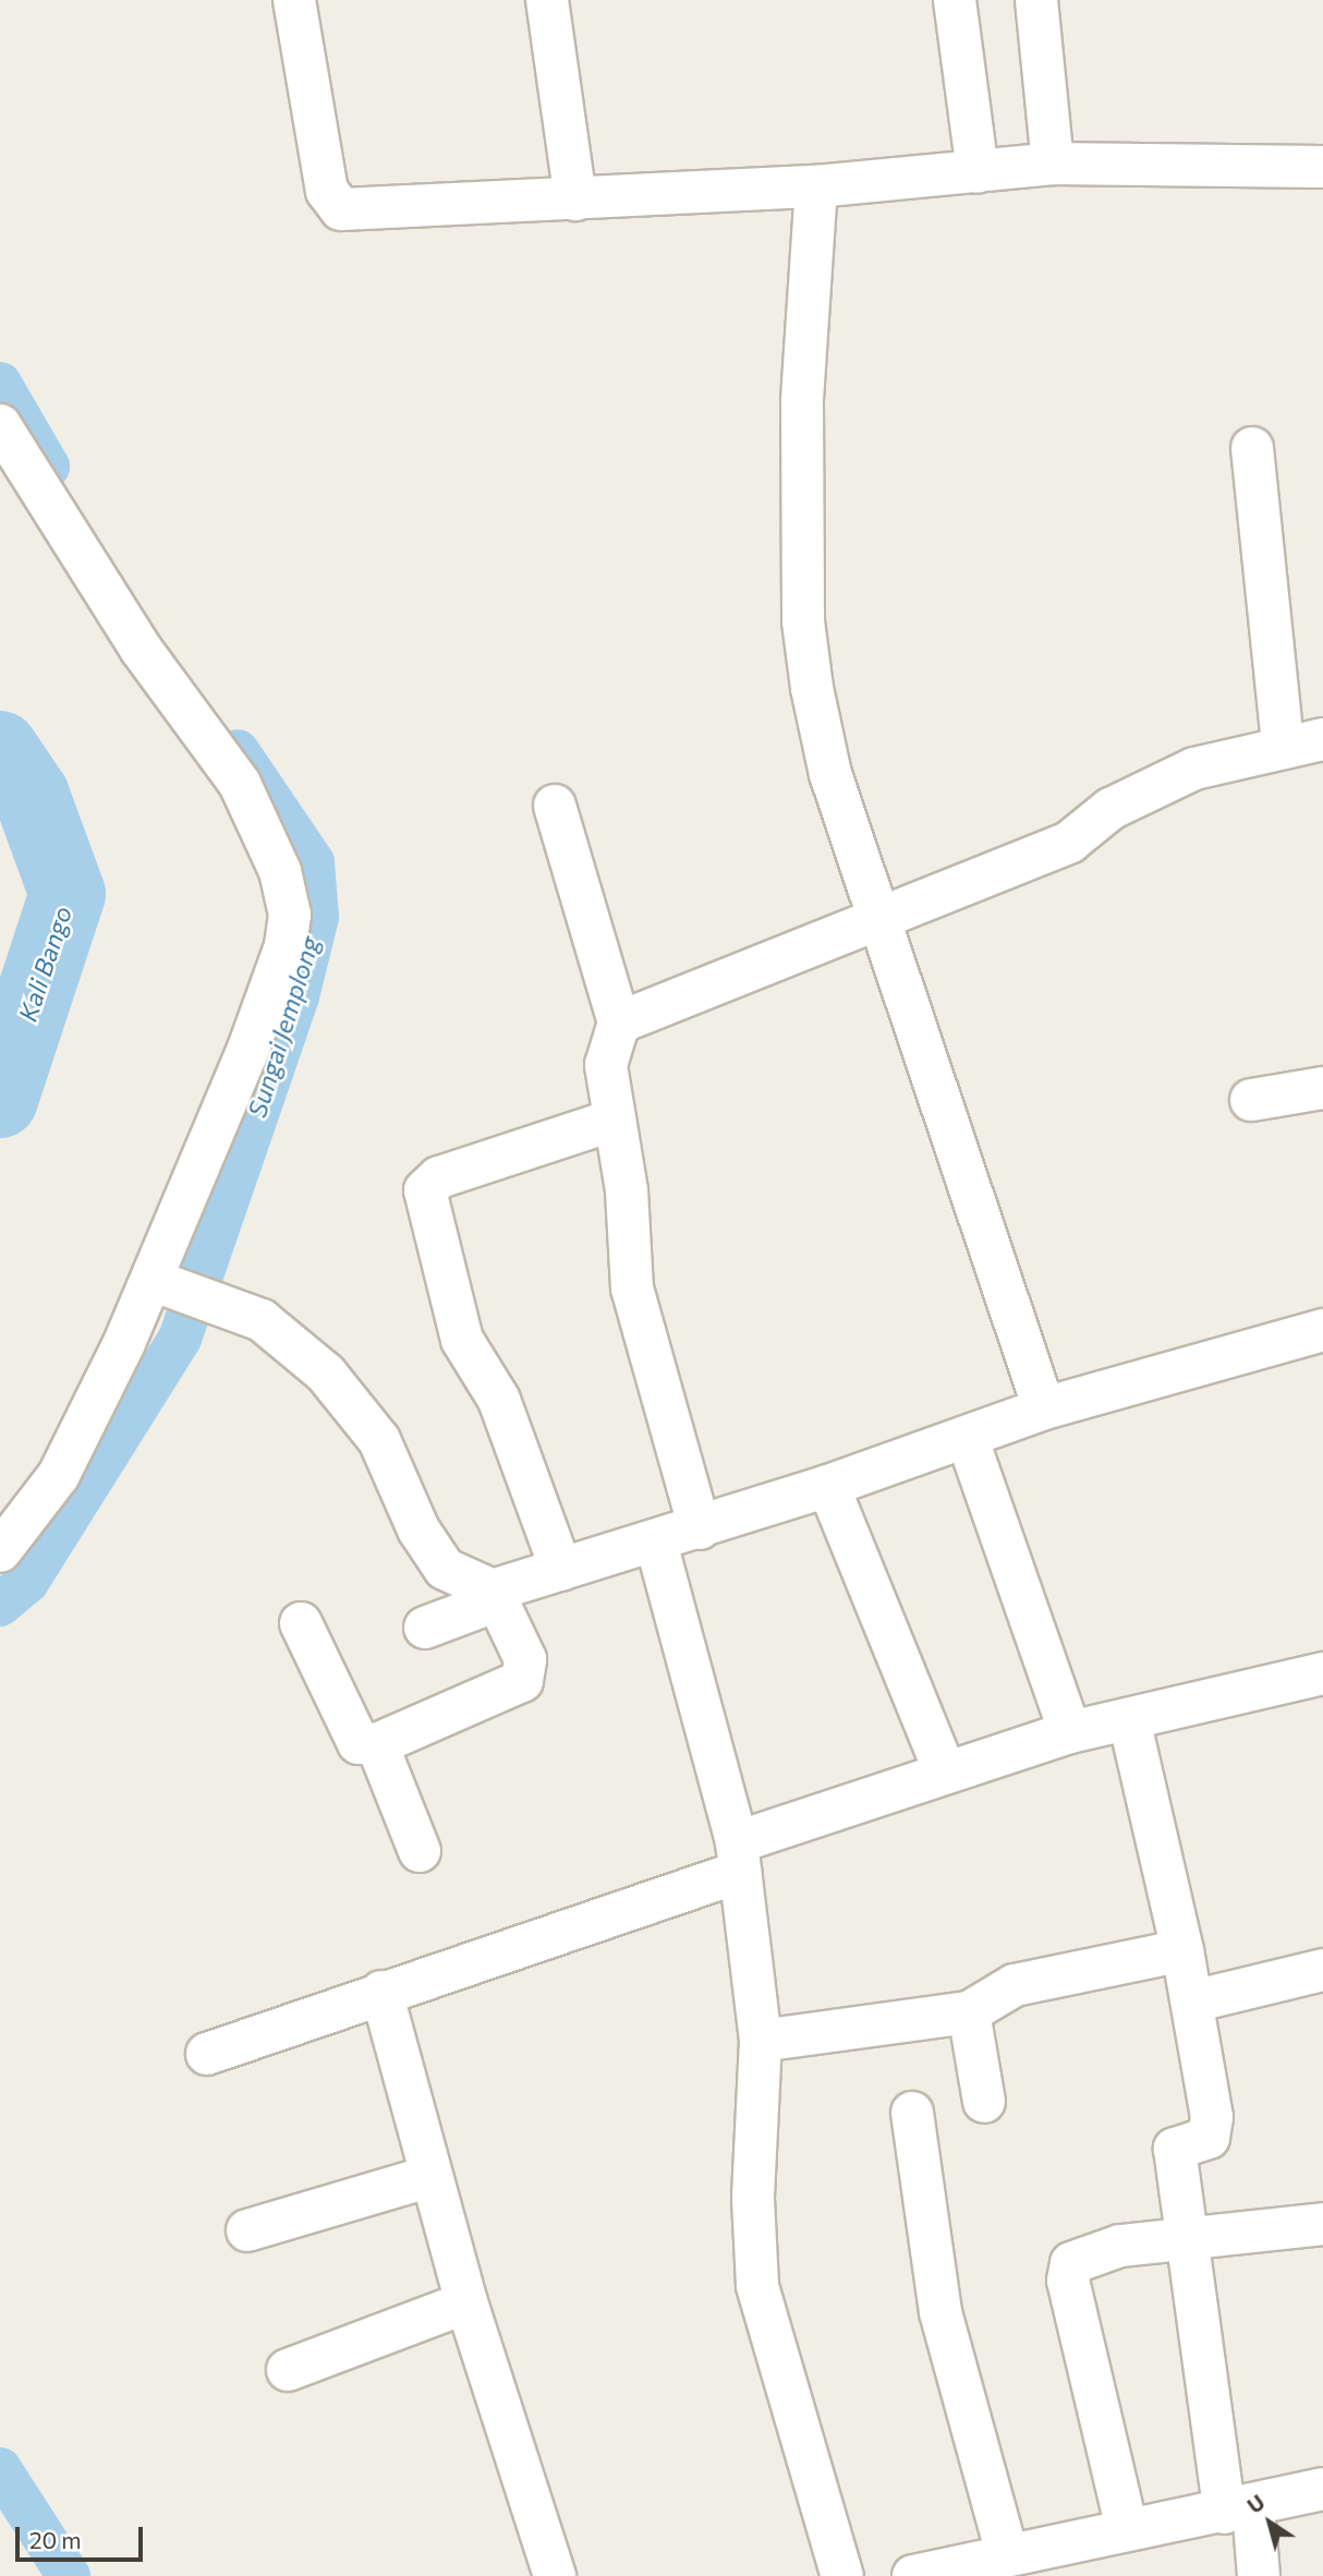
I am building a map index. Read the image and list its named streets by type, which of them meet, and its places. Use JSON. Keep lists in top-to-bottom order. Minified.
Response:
{"water":["Kali Bango","Sungai Jemplong"],"scale_bar":"20 m","north":"top left"}
